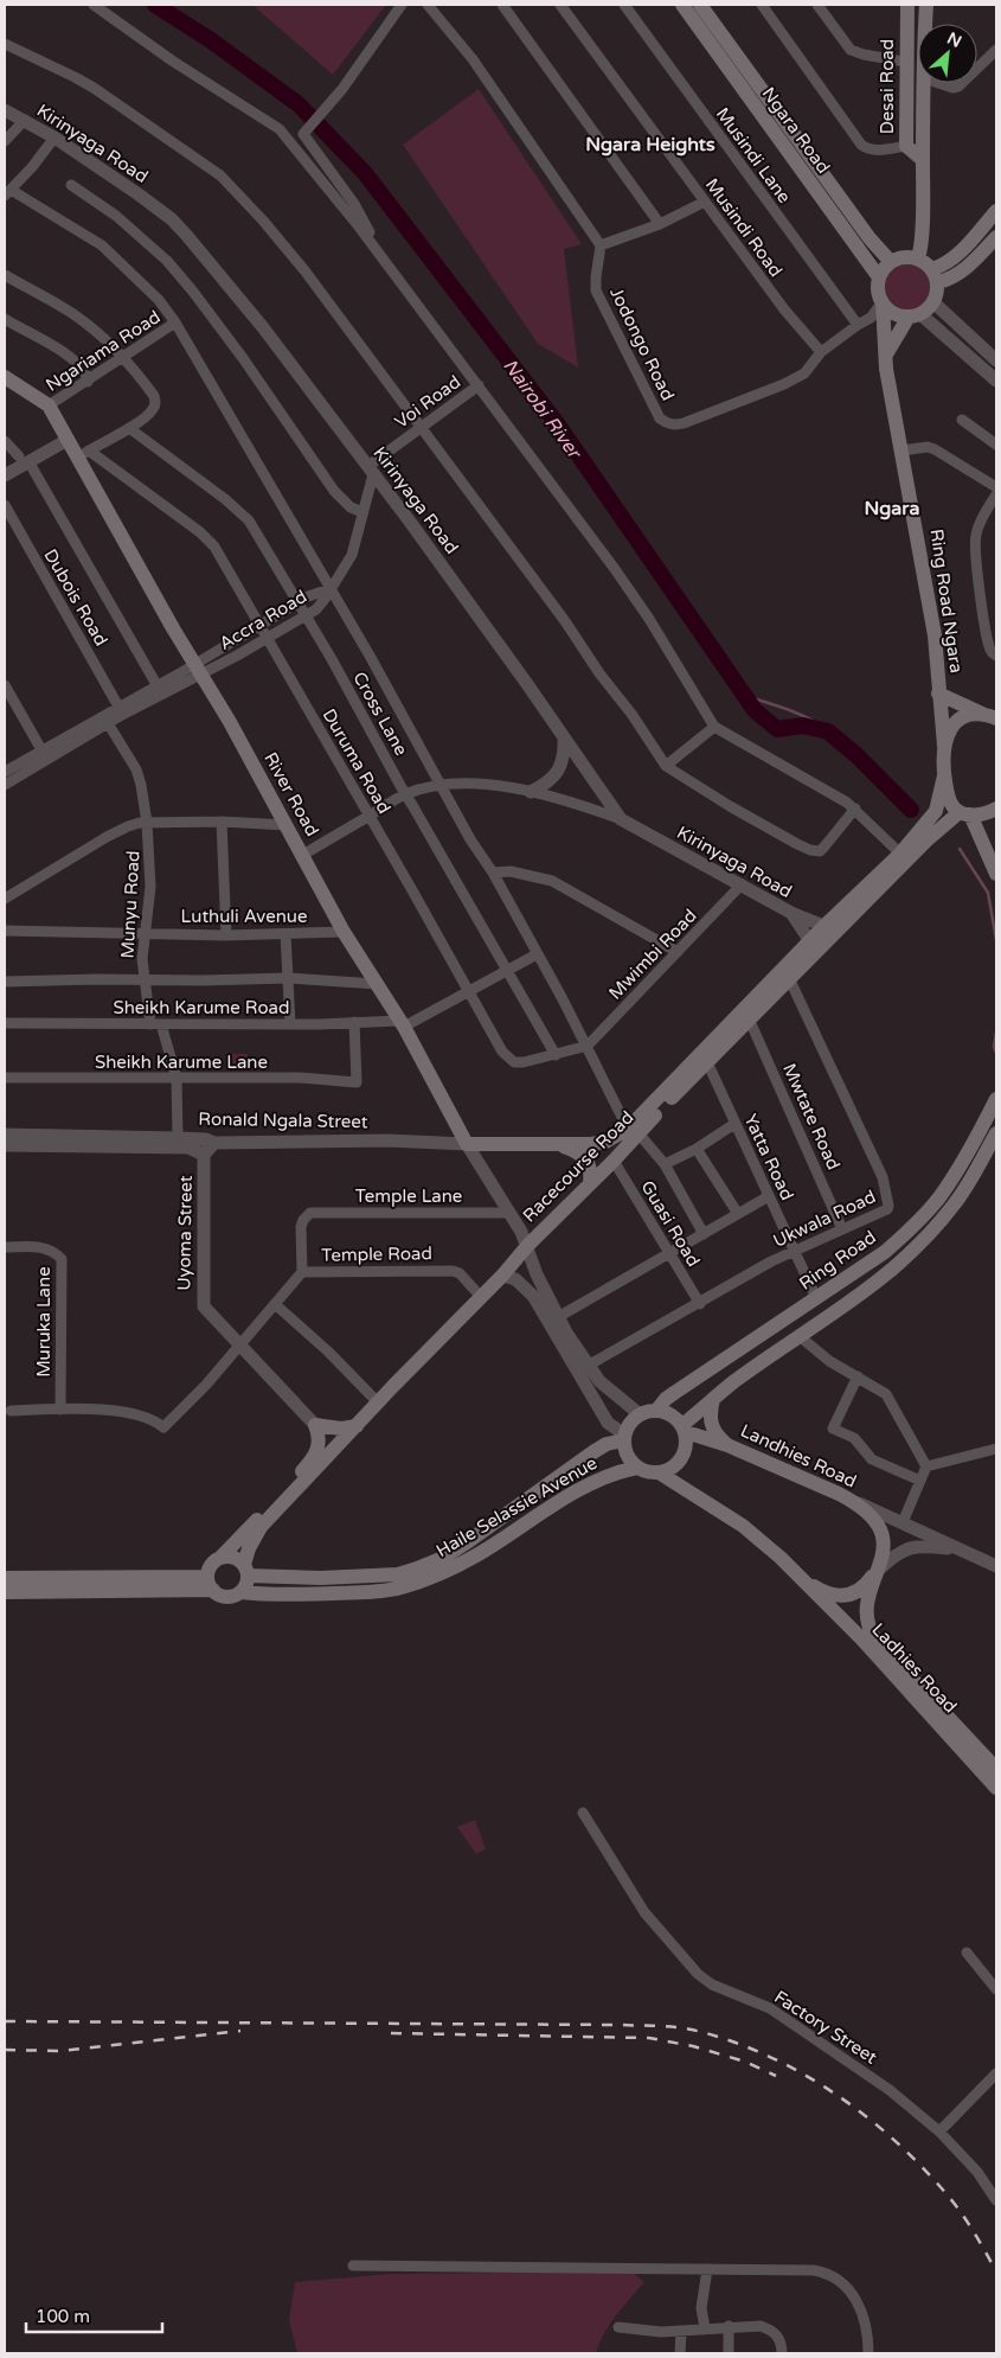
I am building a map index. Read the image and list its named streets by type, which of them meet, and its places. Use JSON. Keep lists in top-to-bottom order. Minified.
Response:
{"streets":{"main road":["Desai Road","Ngara Road","Ring Road Ngara","River Road","Ronald Ngala Street","Racecourse Road","Ring Road","Landhies Road","Haile Selassie Avenue","Ladhies Road"],"street":["Kirinyaga Road","Musindi Lane","Musindi Road","Jodongo Road","Ngariama Road","Voi Road","Dubois Road","Accra Road","Cross Lane","Duruma Road","Munyu Road","Luthuli Avenue","Mwimbi Road","Sheikh Karume Road","Sheikh Karume Lane","Mwtate Road","Yatta Road","Temple Lane","Ukwala Road","Guasi Road","Uyoma Street","Temple Road","Muruka Lane","Factory Street"]},"crossings":[["Desai Road","Ngara Road"],["Desai Road","Jodongo Road"],["Desai Road","Ring Road Ngara"],["Ngara Road","Jodongo Road"],["Ngara Road","Ring Road Ngara"],["Kirinyaga Road","Voi Road"],["Kirinyaga Road","Mwimbi Road"],["Kirinyaga Road","Racecourse Road"],["Musindi Lane","Jodongo Road"],["Musindi Road","Jodongo Road"],["Jodongo Road","Ring Road Ngara"],["Ngariama Road","River Road"],["Dubois Road","Accra Road"],["Ring Road Ngara","Racecourse Road"],["Accra Road","Cross Lane"],["Accra Road","Duruma Road"],["Accra Road","River Road"],["Accra Road","Munyu Road"],["Cross Lane","Duruma Road"],["Cross Lane","Sheikh Karume Road"],["Duruma Road","River Road"],["Duruma Road","Mwimbi Road"],["Duruma Road","Sheikh Karume Road"],["River Road","Luthuli Avenue"],["River Road","Sheikh Karume Road"],["River Road","Ronald Ngala Street"],["River Road","Racecourse Road"],["River Road","Temple Lane"],["Munyu Road","Luthuli Avenue"],["Munyu Road","Sheikh Karume Road"],["Munyu Road","Sheikh Karume Lane"],["Munyu Road","Ronald Ngala Street"],["Sheikh Karume Road","Sheikh Karume Lane"],["Mwtate Road","Racecourse Road"],["Mwtate Road","Ukwala Road"],["Ronald Ngala Street","Racecourse Road"],["Ronald Ngala Street","Uyoma Street"],["Yatta Road","Racecourse Road"],["Yatta Road","Ukwala Road"],["Yatta Road","Ring Road"],["Racecourse Road","Ukwala Road"],["Racecourse Road","Guasi Road"],["Racecourse Road","Temple Road"],["Racecourse Road","Haile Selassie Avenue"],["Temple Lane","Temple Road"],["Ukwala Road","Guasi Road"],["Uyoma Street","Temple Road"],["Temple Road","Muruka Lane"],["Ring Road","Landhies Road"],["Ring Road","Haile Selassie Avenue"],["Landhies Road","Haile Selassie Avenue"],["Landhies Road","Ladhies Road"]],"districts":["Ngara Heights","Ngara"],"water":["Nairobi River"],"scale_bar":"100 m","north":"top right"}
